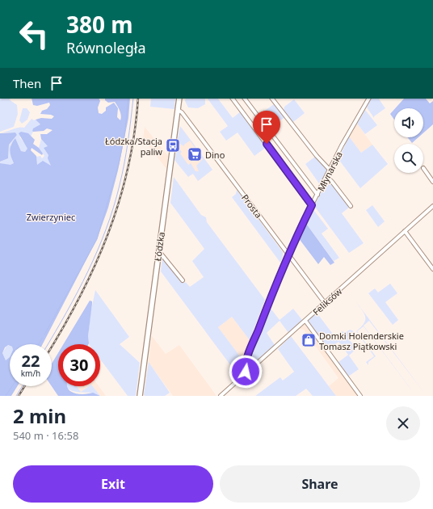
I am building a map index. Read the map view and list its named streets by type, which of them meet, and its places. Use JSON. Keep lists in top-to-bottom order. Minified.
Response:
{"streets":{"main road":["Łódzka"],"street":["Młynarska","Prosta","Feliksów"]},"crossings":[["Młynarska","Prosta"],["Młynarska","Feliksów"],["Prosta","Łódzka"],["Prosta","Feliksów"]],"parks":["Zwierzyniec"],"places":{"bus stop":["Łódzka/Stacja paliw"],"supermarket":["Dino"],"shop":["Domki Holenderskie Tomasz Piątkowski"]},"page":{"turn":["380 m","Równoległa"],"then":"Then","speed":"22 km/h","limit":"30","heading":["2 min","540 m · 16:58"],"buttons":["Exit","Share"]}}
